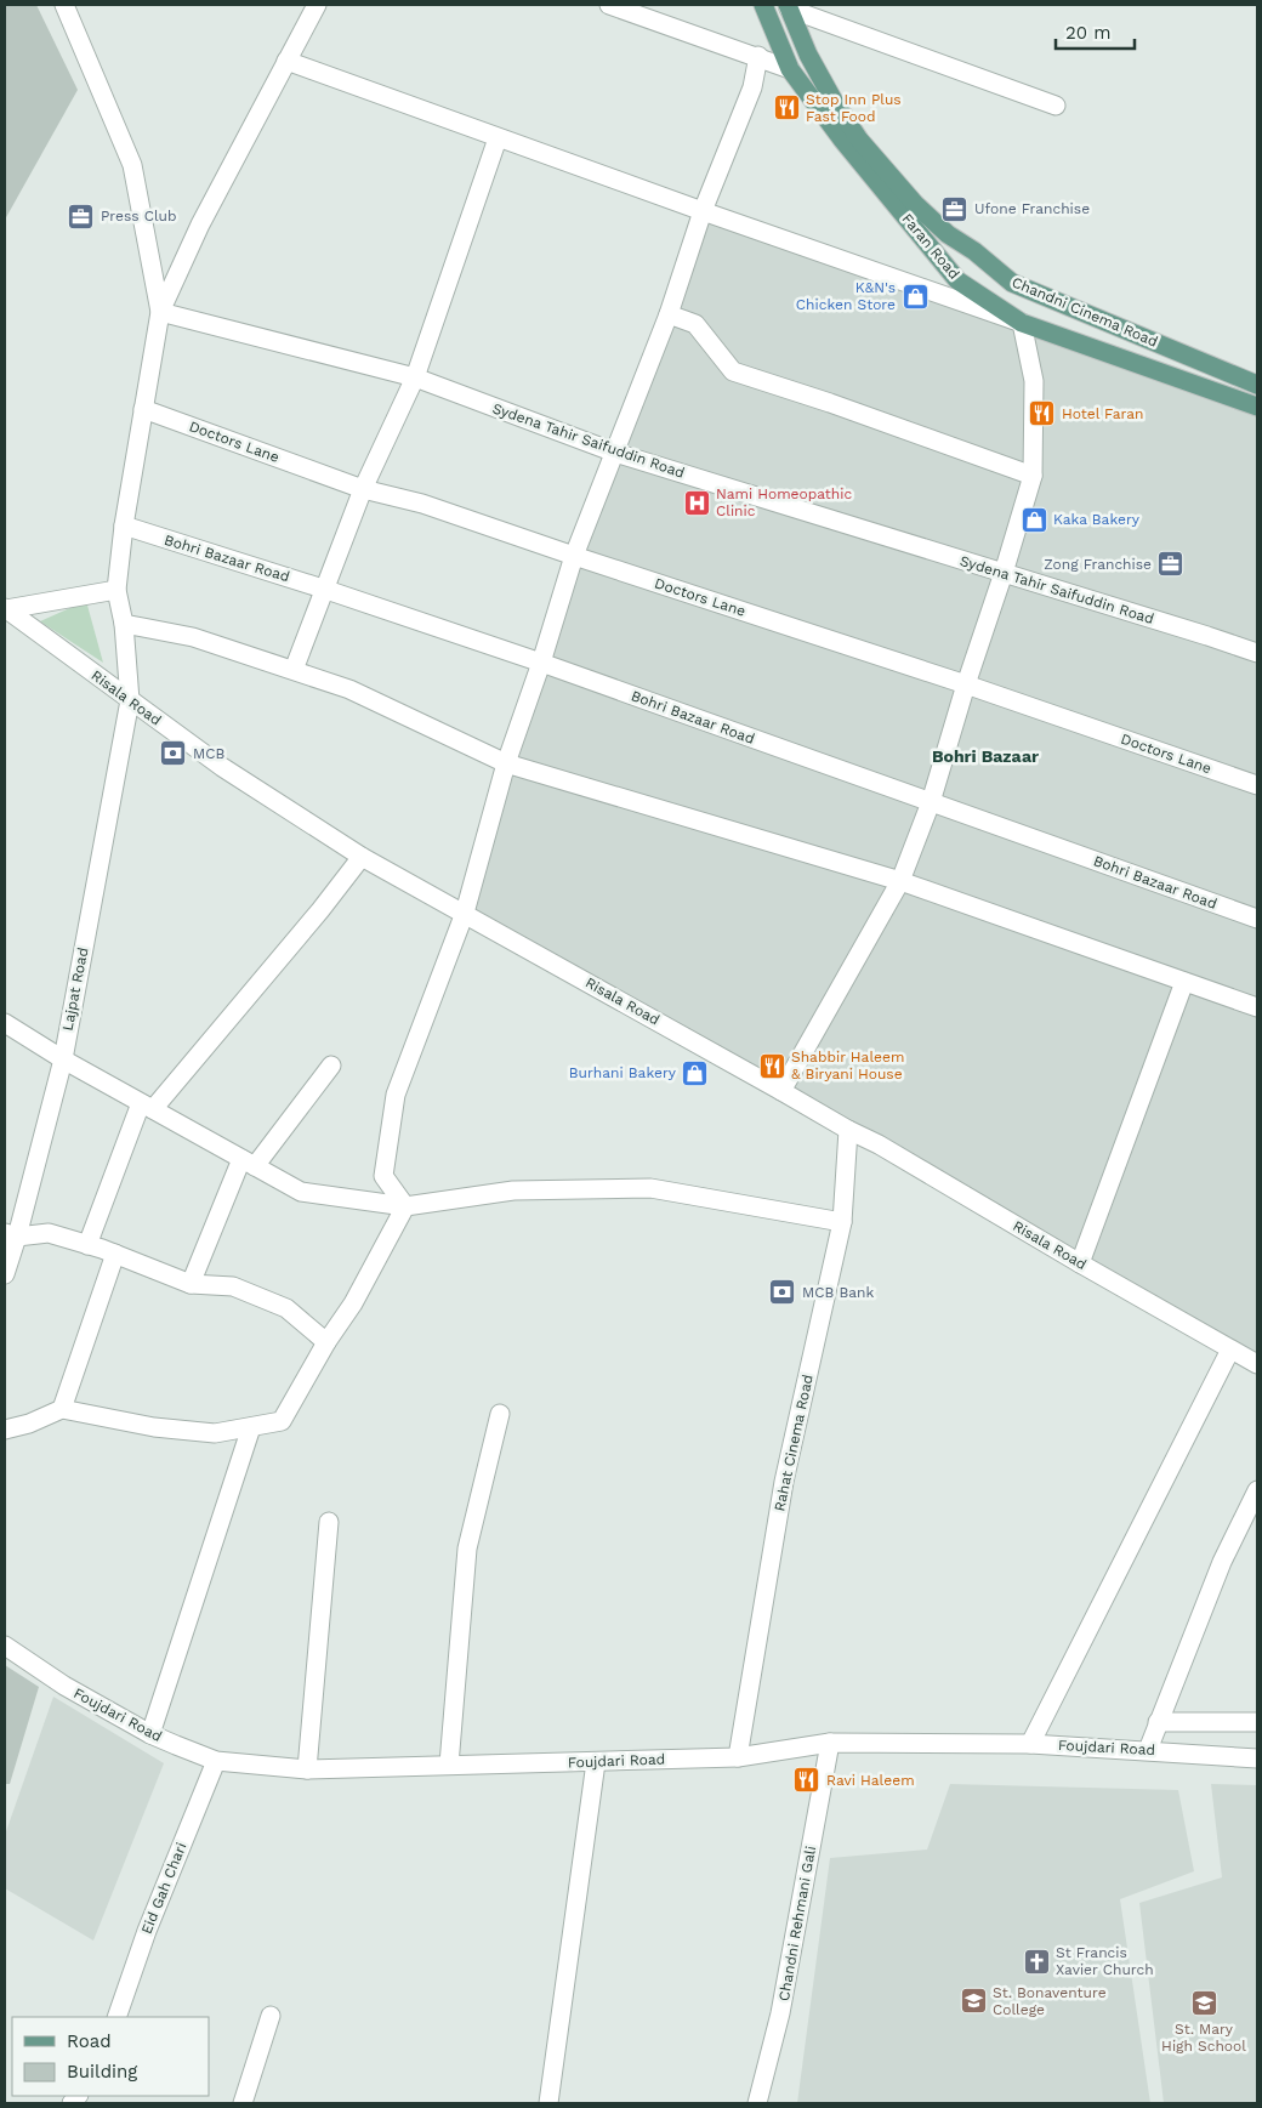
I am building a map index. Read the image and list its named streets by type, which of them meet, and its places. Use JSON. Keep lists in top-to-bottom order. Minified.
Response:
{"streets":{"main road":["Faran Road","Chandni Cinema Road"],"street":["Sydena Tahir Saifuddin Road","Doctors Lane","Bohri Bazaar Road","Risala Road","Lajpat Road","Rahat Cinema Road","Foujdari Road","Eid Gah Chari","Chandni Rehmani Gali"]},"crossings":[["Sydena Tahir Saifuddin Road","Lajpat Road"],["Doctors Lane","Lajpat Road"],["Bohri Bazaar Road","Lajpat Road"],["Risala Road","Lajpat Road"],["Risala Road","Rahat Cinema Road"],["Rahat Cinema Road","Foujdari Road"],["Foujdari Road","Eid Gah Chari"],["Foujdari Road","Chandni Rehmani Gali"]],"districts":["Bohri Bazaar"],"places":{"restaurant":["Stop Inn Plus Fast Food","Hotel Faran","Shabbir Haleem & Biryani House","Ravi Haleem"],"office":["Ufone Franchise","Press Club","Zong Franchise"],"shop":["K&N's Chicken Store","Kaka Bakery","Burhani Bakery"],"hospital":["Nami Homeopathic Clinic"],"bank":["MCB","MCB Bank"],"church":["St Francis Xavier Church"],"school or university":["St. Bonaventure College","St. Mary High School"]},"legend":["Road","Building"],"scale_bar":"20 m"}
